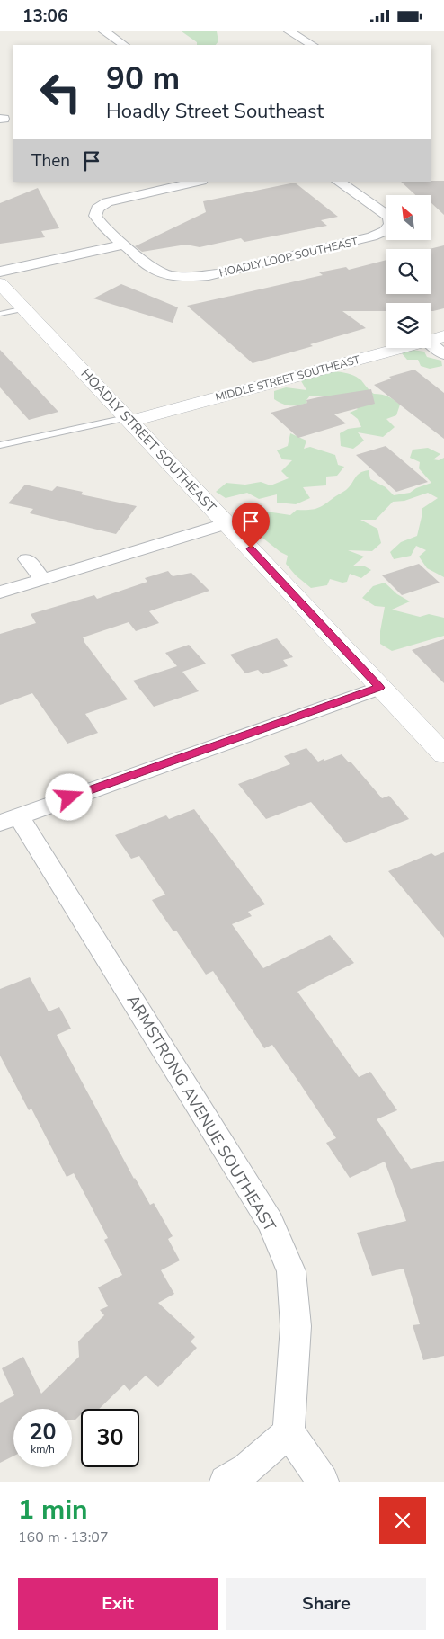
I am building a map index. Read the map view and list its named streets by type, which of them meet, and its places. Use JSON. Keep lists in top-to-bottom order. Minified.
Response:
{"streets":{"street":["HOADLY LOOP SOUTHEAST","MIDDLE STREET SOUTHEAST","HOADLY STREET SOUTHEAST","ARMSTRONG AVENUE SOUTHEAST"]},"crossings":[["MIDDLE STREET SOUTHEAST","HOADLY STREET SOUTHEAST"]],"north":"top left","page":{"status":"13:06","turn":["90 m","Hoadly Street Southeast"],"then":"Then","speed":"20 km/h","limit":"30","heading":["1 min","160 m · 13:07"],"buttons":["Exit","Share"]}}
